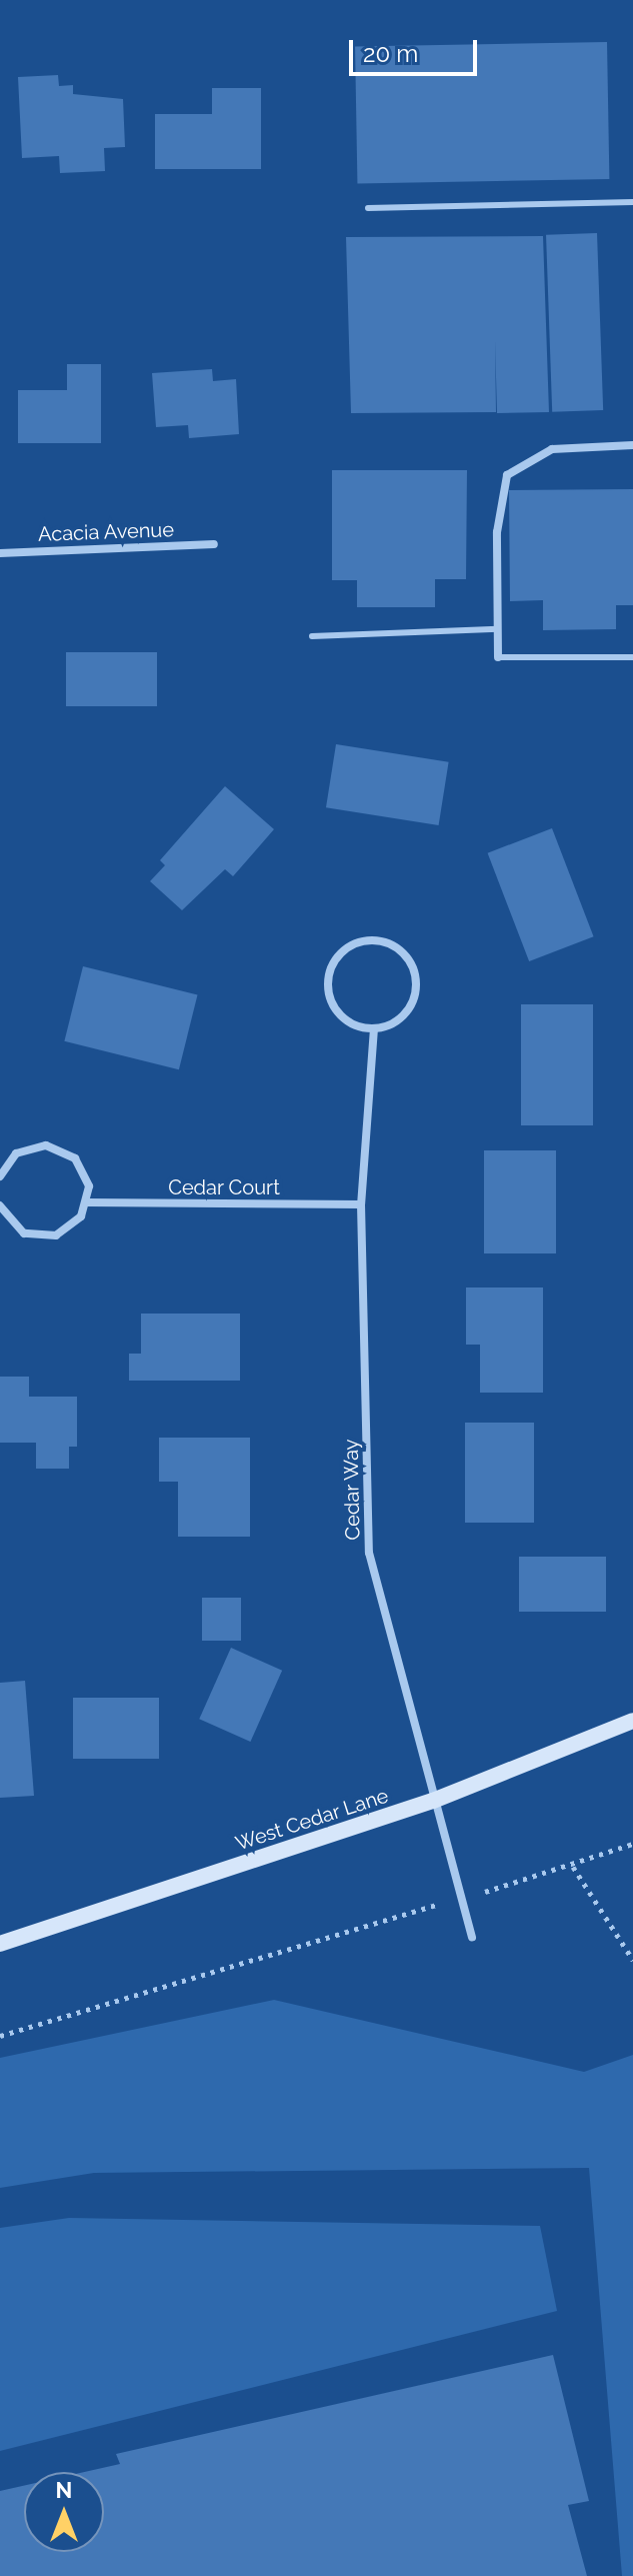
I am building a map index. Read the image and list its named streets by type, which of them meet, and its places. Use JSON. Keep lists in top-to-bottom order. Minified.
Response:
{"streets":{"main road":["West Cedar Lane"],"street":["Acacia Avenue","Cedar Court","Cedar Way"]},"crossings":[["Cedar Court","Cedar Way"],["Cedar Way","West Cedar Lane"]],"scale_bar":"20 m","north":"top"}
